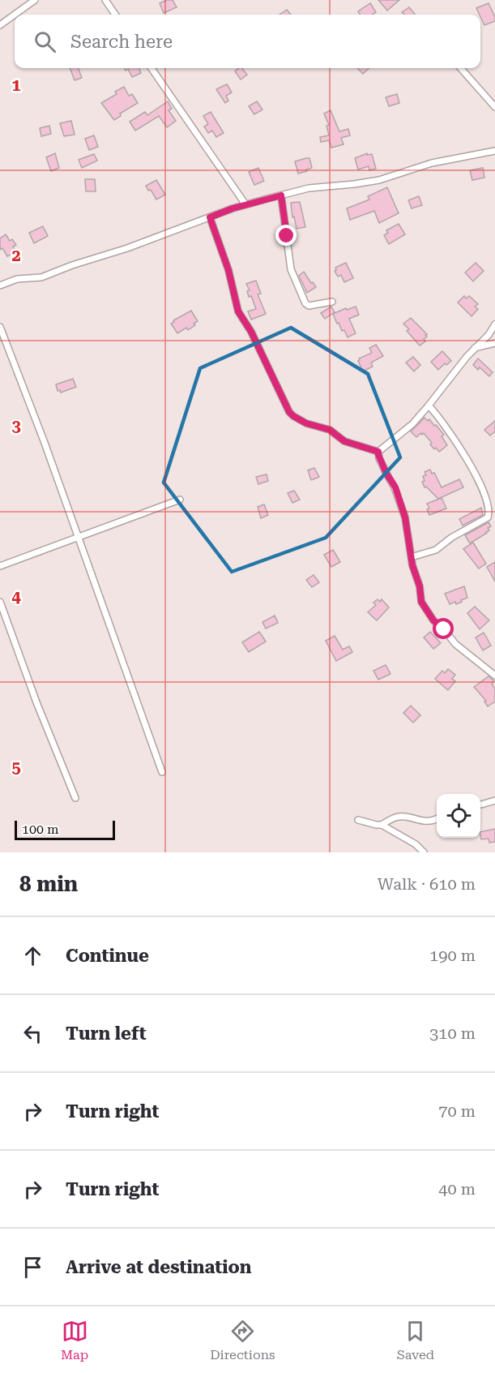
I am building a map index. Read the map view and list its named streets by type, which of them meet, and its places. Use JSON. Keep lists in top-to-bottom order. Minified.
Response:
{"scale_bar":"100 m","page":{"search":"Search here","scale":"100 m","heading":["8 min","Walk · 610 m"],"list":[["Continue","190 m"],["Turn left","310 m"],["Turn right","70 m"],["Turn right","40 m"],"Arrive at destination"],"nav":["Map","Directions","Saved"]},"grid":{"rows":["1","2","3","4","5"]}}
